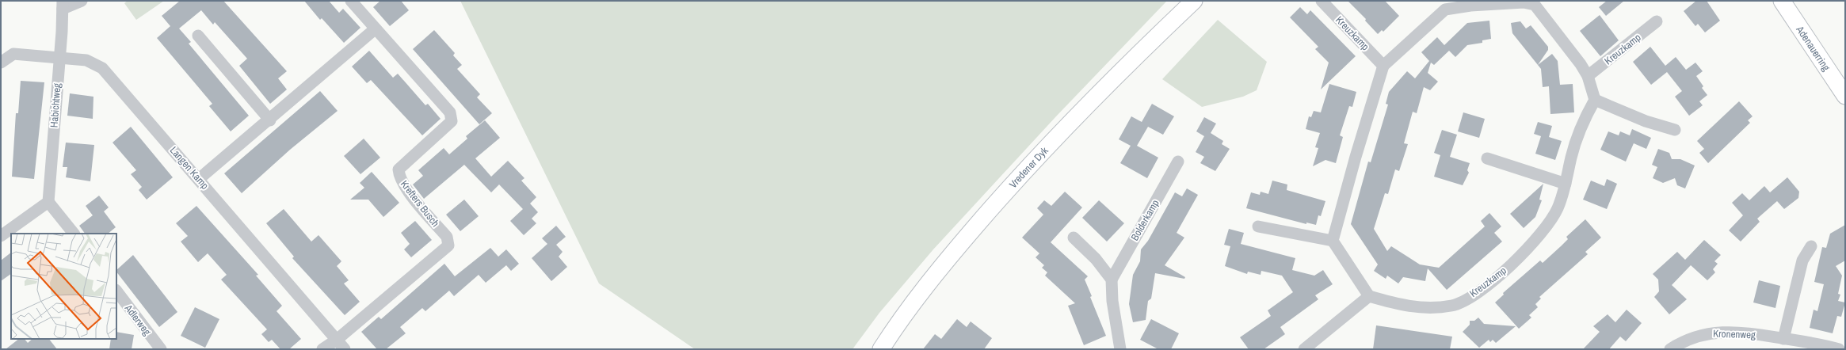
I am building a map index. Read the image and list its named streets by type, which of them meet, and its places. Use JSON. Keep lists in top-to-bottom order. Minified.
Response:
{"streets":{"main road":["Adenauerring","Vredener Dyk"],"street":["Kreuzkamp","Habichtweg","Langen Kamp","Krefters Busch","Bolderkamp","Adlerweg","Kronenweg"]},"crossings":[["Habichtweg","Langen Kamp"],["Langen Kamp","Krefters Busch"]]}
